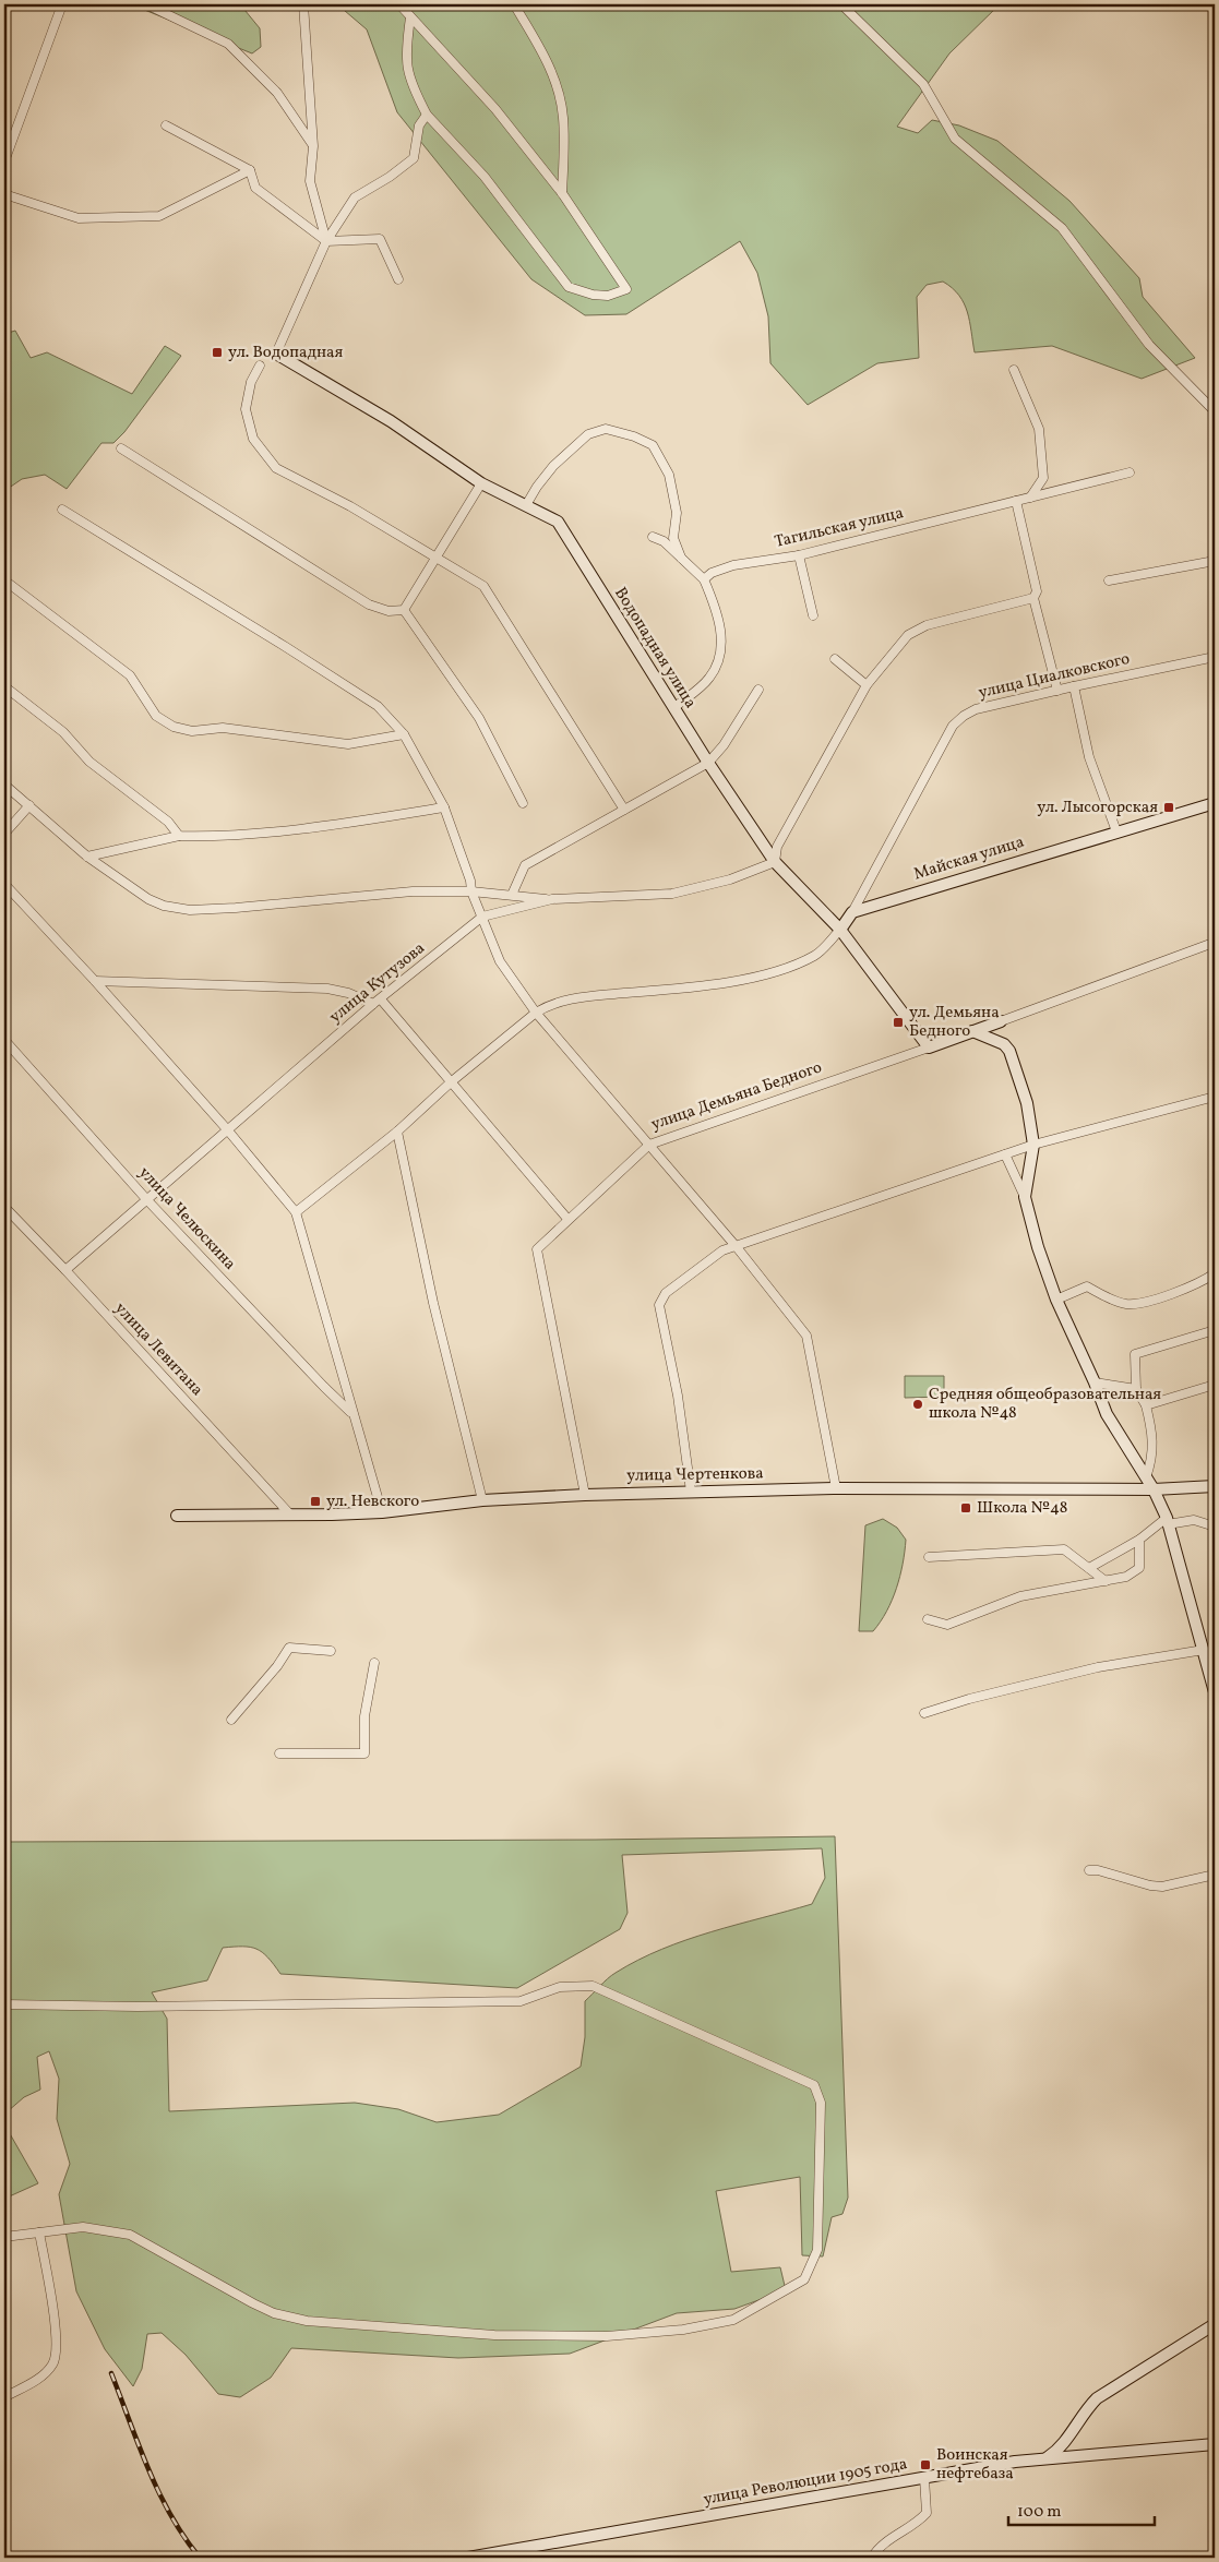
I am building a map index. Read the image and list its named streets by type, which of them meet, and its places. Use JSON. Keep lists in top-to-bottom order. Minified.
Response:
{"streets":{"street":["Тагильская улица","Водопадная улица","улица Циалковского","Майская улица","улица Кутузова","улица Демьяна Бедного","улица Челюскина","улица Левитана","улица Чертенкова","улица Революции 1905 года"]},"crossings":[["Водопадная улица","улица Кутузова"],["Водопадная улица","улица Демьяна Бедного"],["улица Циалковского","Майская улица"],["улица Кутузова","улица Челюскина"],["улица Кутузова","улица Левитана"],["улица Демьяна Бедного","улица Чертенкова"],["улица Левитана","улица Чертенкова"]],"places":{"transit":["ул. Водопадная","ул. Лысогорская","ул. Демьяна Бедного","ул. Невского","Школа №48","Воинская нефтебаза"],"other":["Средняя общеобразовательная школа №48"]},"scale_bar":"100 m"}
